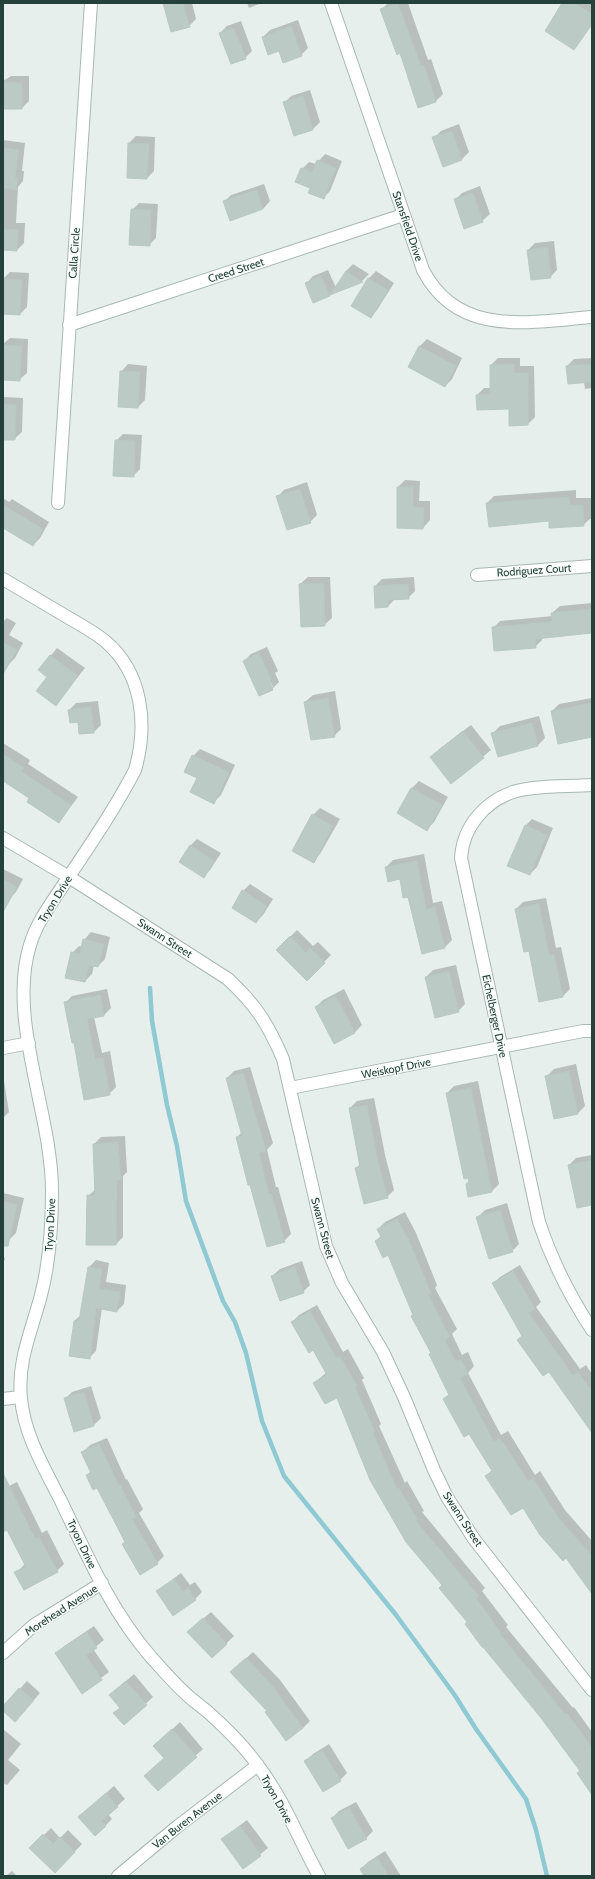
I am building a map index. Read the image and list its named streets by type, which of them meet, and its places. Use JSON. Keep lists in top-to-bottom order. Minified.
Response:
{"streets":{"street":["Stansfield Drive","Calla Circle","Creed Street","Rodriguez Court","Tryon Drive","Swann Street","Eichelberger Drive","Weiskopf Drive","Morehead Avenue","Van Buren Avenue"]},"crossings":[["Stansfield Drive","Creed Street"],["Calla Circle","Creed Street"],["Tryon Drive","Swann Street"],["Tryon Drive","Morehead Avenue"],["Tryon Drive","Van Buren Avenue"],["Swann Street","Weiskopf Drive"],["Eichelberger Drive","Weiskopf Drive"]]}
